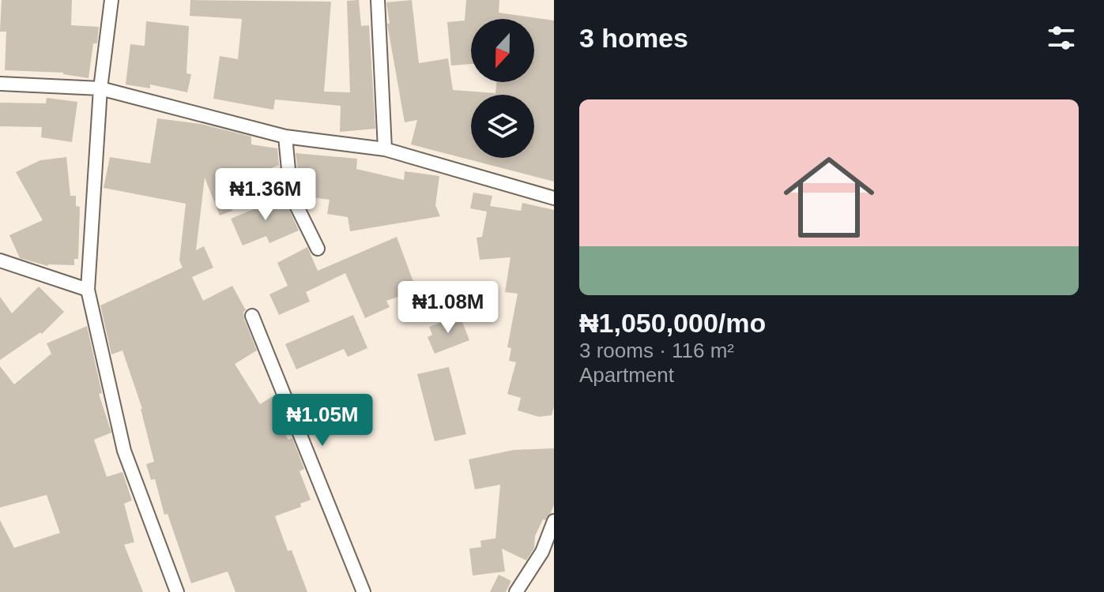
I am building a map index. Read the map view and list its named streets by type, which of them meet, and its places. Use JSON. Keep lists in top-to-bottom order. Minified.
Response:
{"north":"bottom","page":{"heading":"3 homes","list":[{"name":"₦1,050,000/mo","note":"3 rooms · 116 m² · Apartment"}],"price":["₦1.36M","₦1.08M","₦1.05M"]}}
